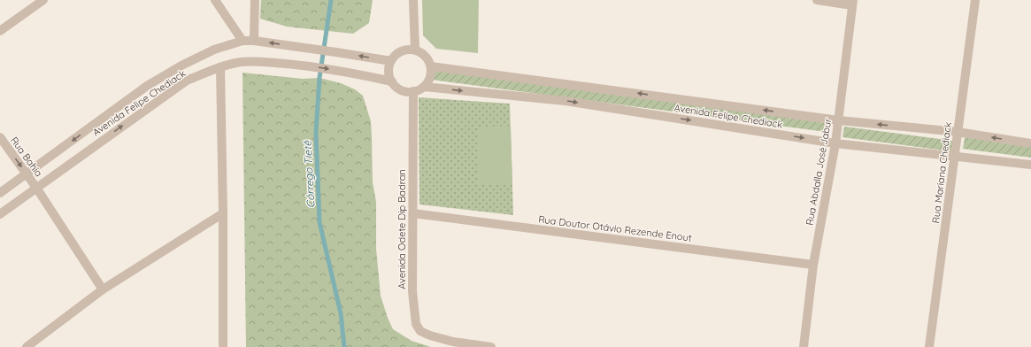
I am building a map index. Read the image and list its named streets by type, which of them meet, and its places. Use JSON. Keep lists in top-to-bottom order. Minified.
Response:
{"streets":{"street":["Avenida Felipe Chediack","Rua Bahia","Rua Abdalla José Jabur","Rua Mariana Chediack","Rua Doutor Otávio Rezende Enout","Avenida Odete Dip Badran"]},"crossings":[["Avenida Felipe Chediack","Rua Bahia"],["Avenida Felipe Chediack","Rua Abdalla José Jabur"],["Avenida Felipe Chediack","Rua Mariana Chediack"],["Avenida Felipe Chediack","Avenida Odete Dip Badran"],["Rua Abdalla José Jabur","Rua Doutor Otávio Rezende Enout"],["Rua Doutor Otávio Rezende Enout","Avenida Odete Dip Badran"]],"water":["Córrego Tietê"]}
